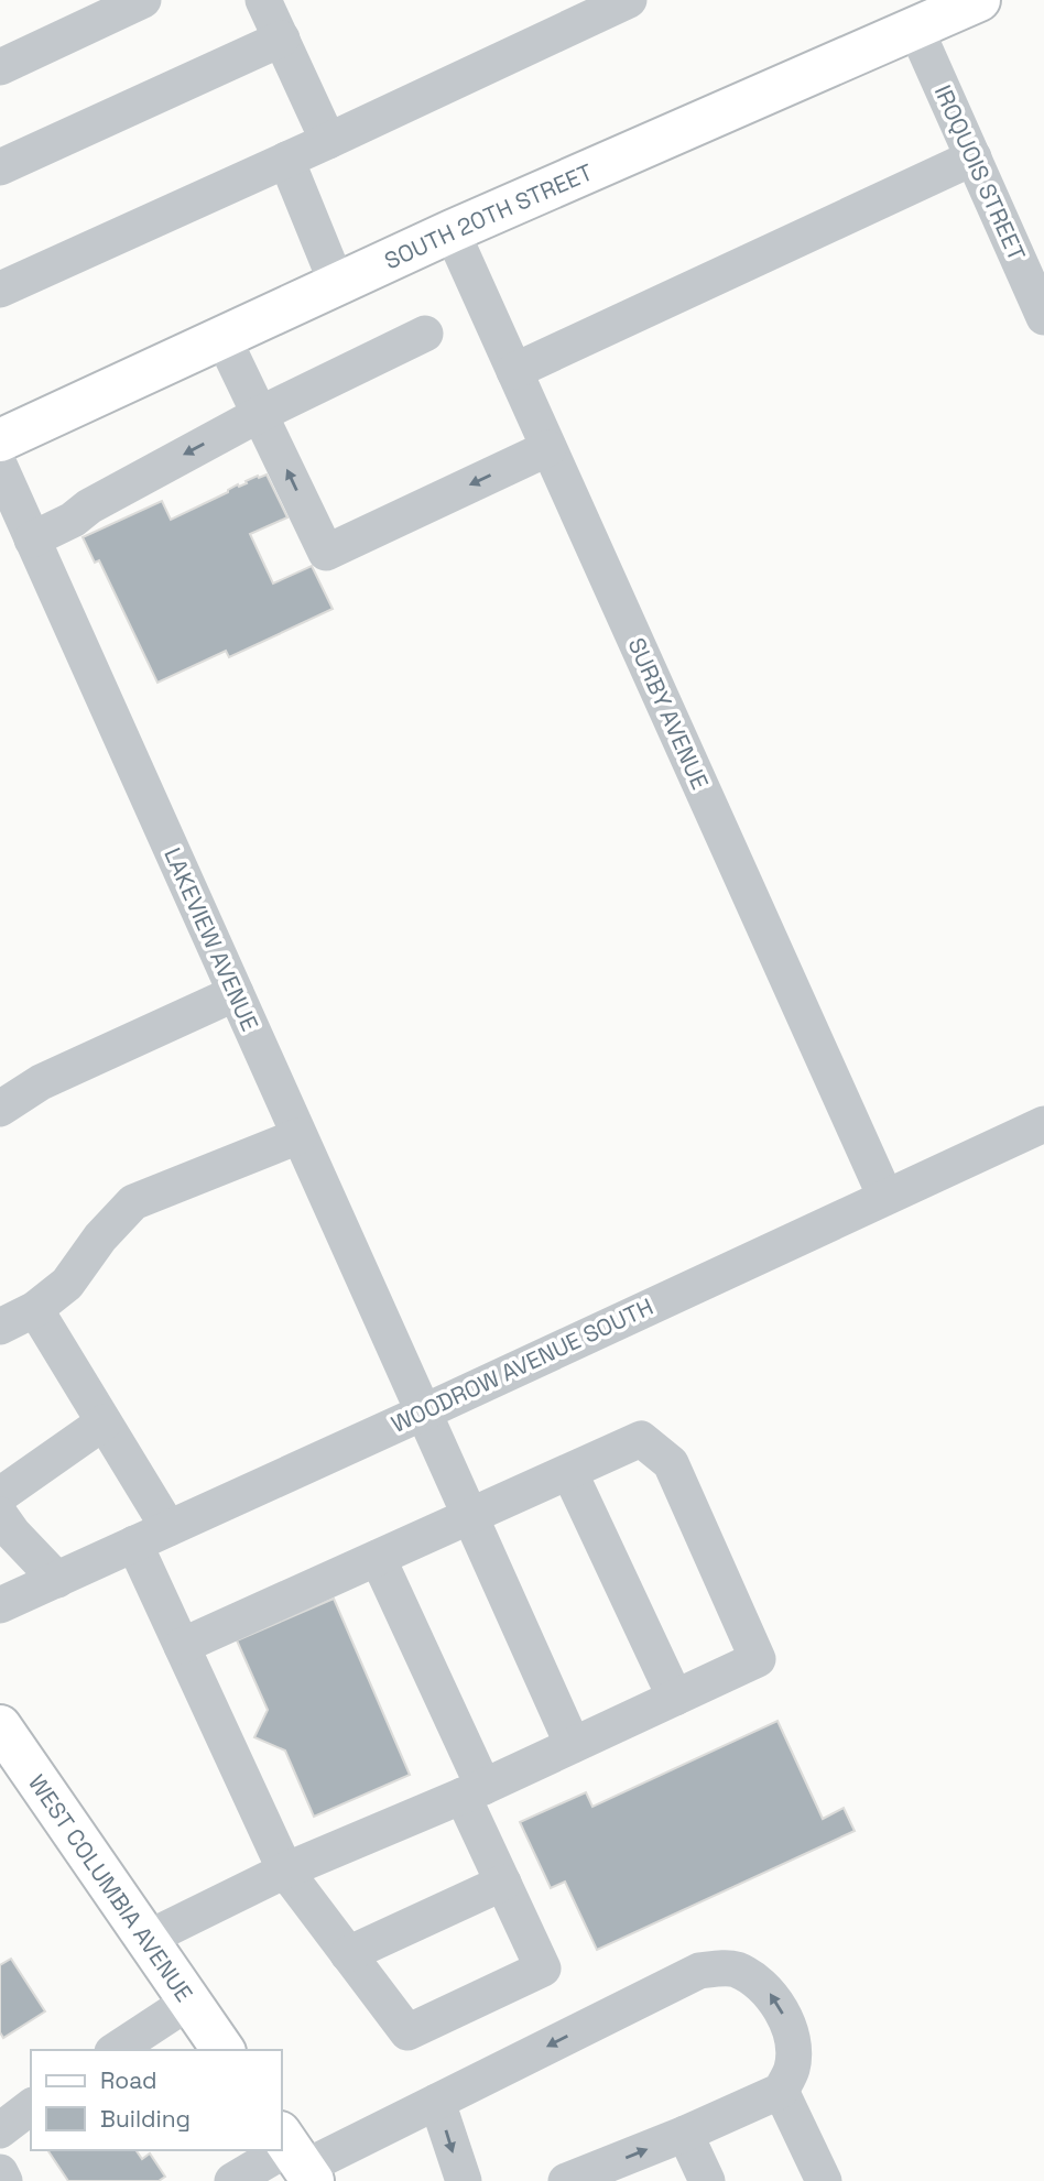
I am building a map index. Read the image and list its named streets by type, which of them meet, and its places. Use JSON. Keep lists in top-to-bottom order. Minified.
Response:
{"streets":{"main road":["SOUTH 20TH STREET","WEST COLUMBIA AVENUE"],"street":["IROQUOIS STREET","SURBY AVENUE","LAKEVIEW AVENUE","WOODROW AVENUE SOUTH"]},"crossings":[["IROQUOIS STREET","SOUTH 20TH STREET"],["SOUTH 20TH STREET","SURBY AVENUE"],["SURBY AVENUE","WOODROW AVENUE SOUTH"],["LAKEVIEW AVENUE","WOODROW AVENUE SOUTH"]],"legend":["Road","Building"]}
